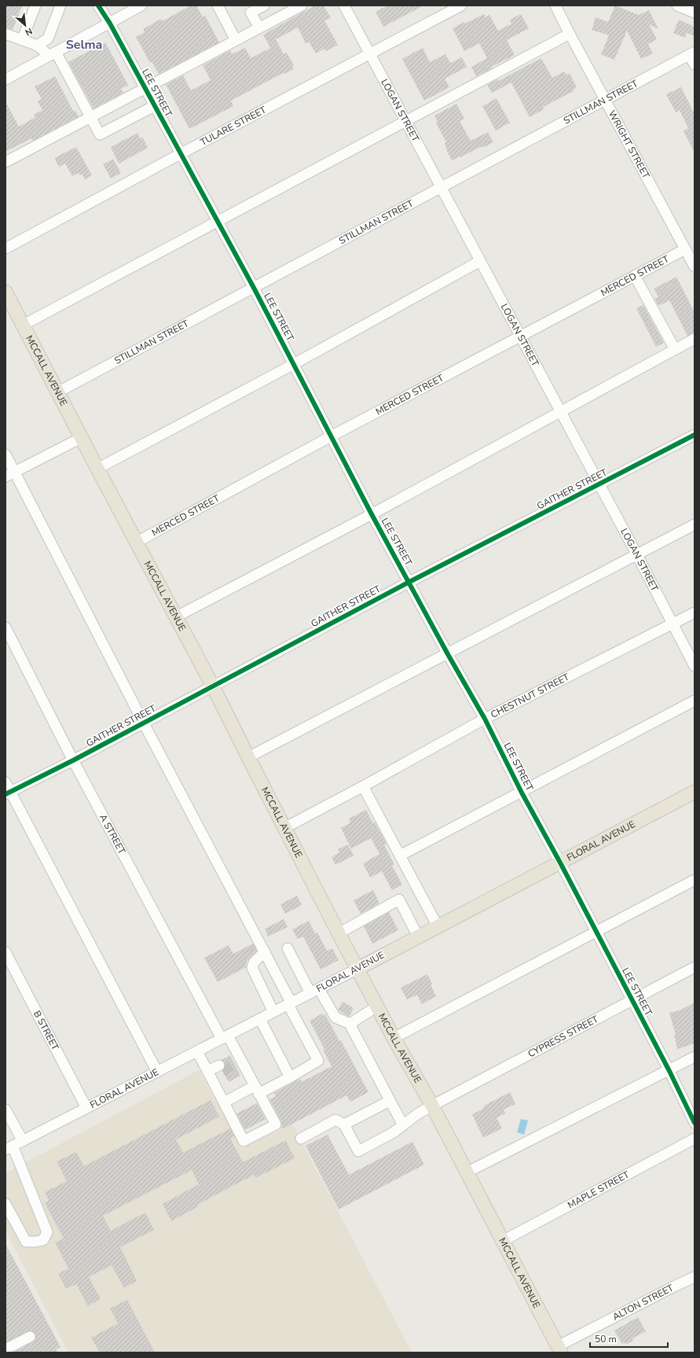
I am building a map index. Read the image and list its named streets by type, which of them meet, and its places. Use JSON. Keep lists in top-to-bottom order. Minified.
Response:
{"streets":{"main road":["MCCALL AVENUE","FLORAL AVENUE"],"street":["LEE STREET","STILLMAN STREET","LOGAN STREET","TULARE STREET","WRIGHT STREET","MERCED STREET","GAITHER STREET","CHESTNUT STREET","A STREET","B STREET","CYPRESS STREET","MAPLE STREET","ALTON STREET"]},"crossings":[["LEE STREET","STILLMAN STREET"],["LEE STREET","TULARE STREET"],["LEE STREET","MERCED STREET"],["LEE STREET","GAITHER STREET"],["LEE STREET","CHESTNUT STREET"],["LEE STREET","FLORAL AVENUE"],["LEE STREET","CYPRESS STREET"],["STILLMAN STREET","LOGAN STREET"],["STILLMAN STREET","WRIGHT STREET"],["STILLMAN STREET","MCCALL AVENUE"],["LOGAN STREET","TULARE STREET"],["LOGAN STREET","MERCED STREET"],["LOGAN STREET","GAITHER STREET"],["LOGAN STREET","CHESTNUT STREET"],["WRIGHT STREET","MERCED STREET"],["MERCED STREET","MCCALL AVENUE"],["MCCALL AVENUE","GAITHER STREET"],["MCCALL AVENUE","CHESTNUT STREET"],["MCCALL AVENUE","FLORAL AVENUE"],["MCCALL AVENUE","CYPRESS STREET"],["MCCALL AVENUE","MAPLE STREET"],["MCCALL AVENUE","ALTON STREET"],["GAITHER STREET","A STREET"],["A STREET","FLORAL AVENUE"],["FLORAL AVENUE","B STREET"]],"districts":["Selma"],"scale_bar":"50 m","north":"bottom right"}
